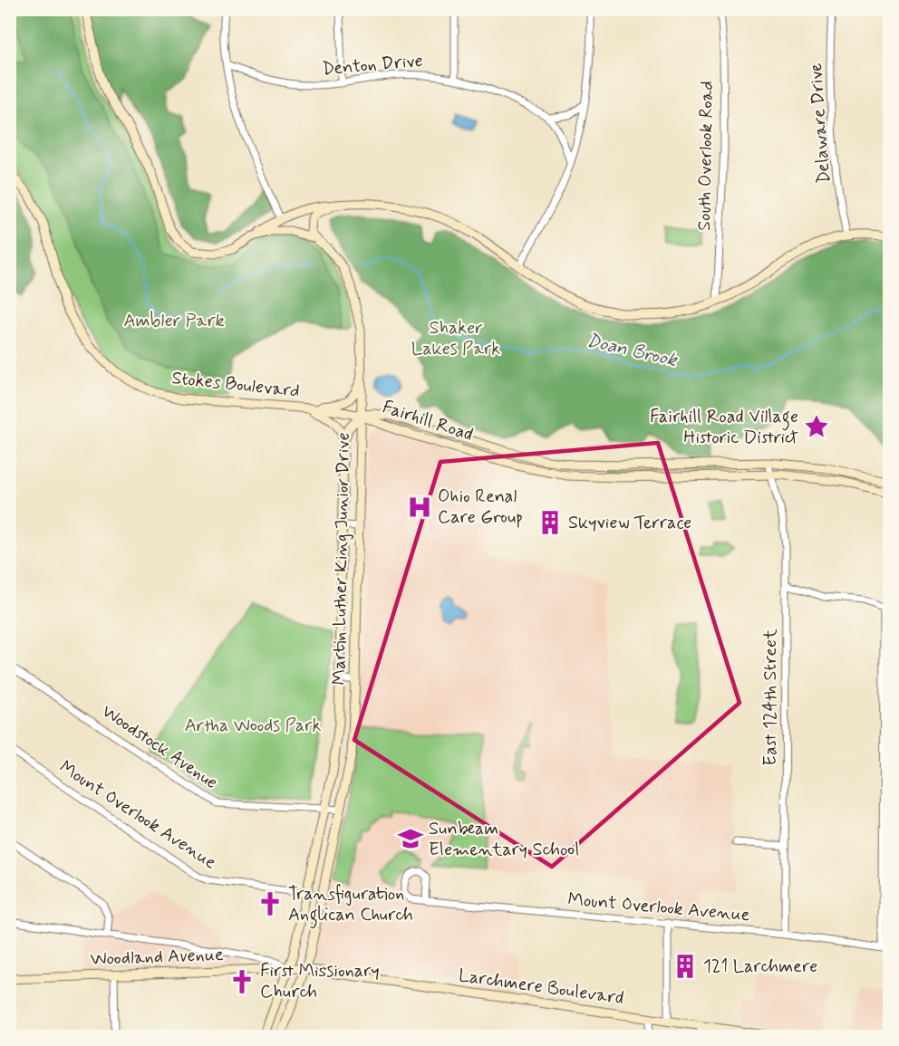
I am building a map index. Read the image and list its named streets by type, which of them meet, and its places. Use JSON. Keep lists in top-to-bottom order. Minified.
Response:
{"streets":{"main road":["Stokes Boulevard","Fairhill Road","Martin Luther King Junior Drive","Woodland Avenue","Larchmere Boulevard"],"street":["Denton Drive","Delaware Drive","South Overlook Road","East 124th Street","Woodstock Avenue","Mount Overlook Avenue"]},"crossings":[["Stokes Boulevard","Fairhill Road"],["Stokes Boulevard","Martin Luther King Junior Drive"],["Fairhill Road","Martin Luther King Junior Drive"],["Fairhill Road","East 124th Street"],["Martin Luther King Junior Drive","Woodstock Avenue"],["Martin Luther King Junior Drive","Mount Overlook Avenue"],["Martin Luther King Junior Drive","Woodland Avenue"],["Martin Luther King Junior Drive","Larchmere Boulevard"],["East 124th Street","Mount Overlook Avenue"],["Woodland Avenue","Larchmere Boulevard"]],"water":["Doan Brook"],"parks":["Ambler Park","Shaker Lakes Park","Artha Woods Park"],"places":{"place":["Fairhill Road Village Historic District"],"hospital":["Ohio Renal Care Group"],"building":["Skyview Terrace","121 Larchmere"],"school or university":["Sunbeam Elementary School"],"church":["Transfiguration Anglican Church","First Missionary Church"]}}
